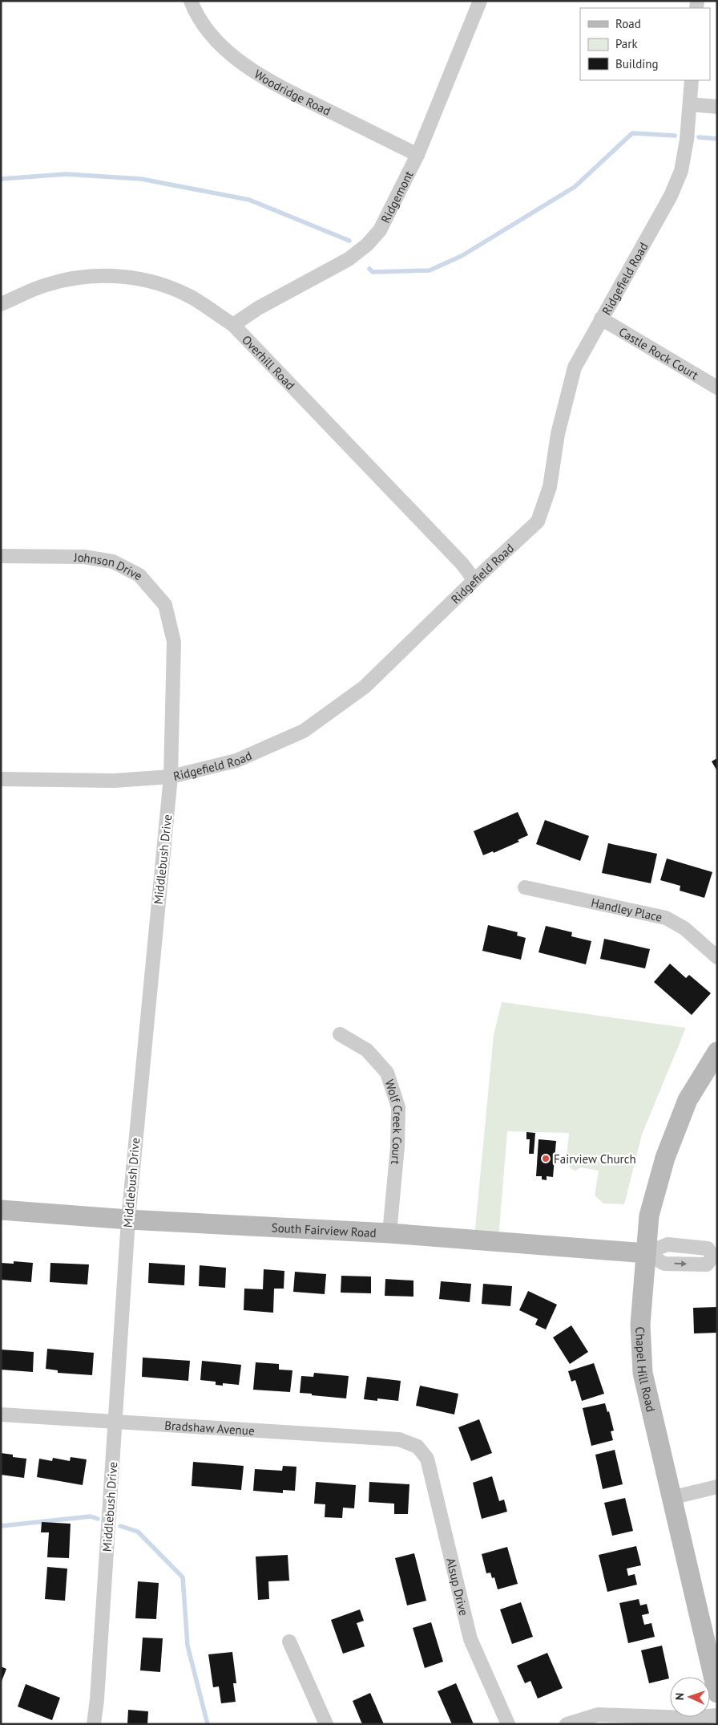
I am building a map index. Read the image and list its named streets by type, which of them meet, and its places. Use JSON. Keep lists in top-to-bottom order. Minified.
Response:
{"streets":{"street":["Woodridge Road","Ridgemont","Ridgefield Road","Castle Rock Court","Overhill Road","Johnson Drive","Middlebush Drive","Handley Place","Wolf Creek Court","South Fairview Road","Chapel Hill Road","Bradshaw Avenue","Alsup Drive"]},"crossings":[["Woodridge Road","Ridgemont"],["Ridgemont","Overhill Road"],["Ridgefield Road","Castle Rock Court"],["Ridgefield Road","Overhill Road"],["Ridgefield Road","Middlebush Drive"],["Johnson Drive","Middlebush Drive"],["Middlebush Drive","South Fairview Road"],["Middlebush Drive","Bradshaw Avenue"],["Wolf Creek Court","South Fairview Road"],["South Fairview Road","Chapel Hill Road"],["Bradshaw Avenue","Alsup Drive"]],"places":["Fairview Church"],"legend":["Road","Park","Building"],"north":"left"}
